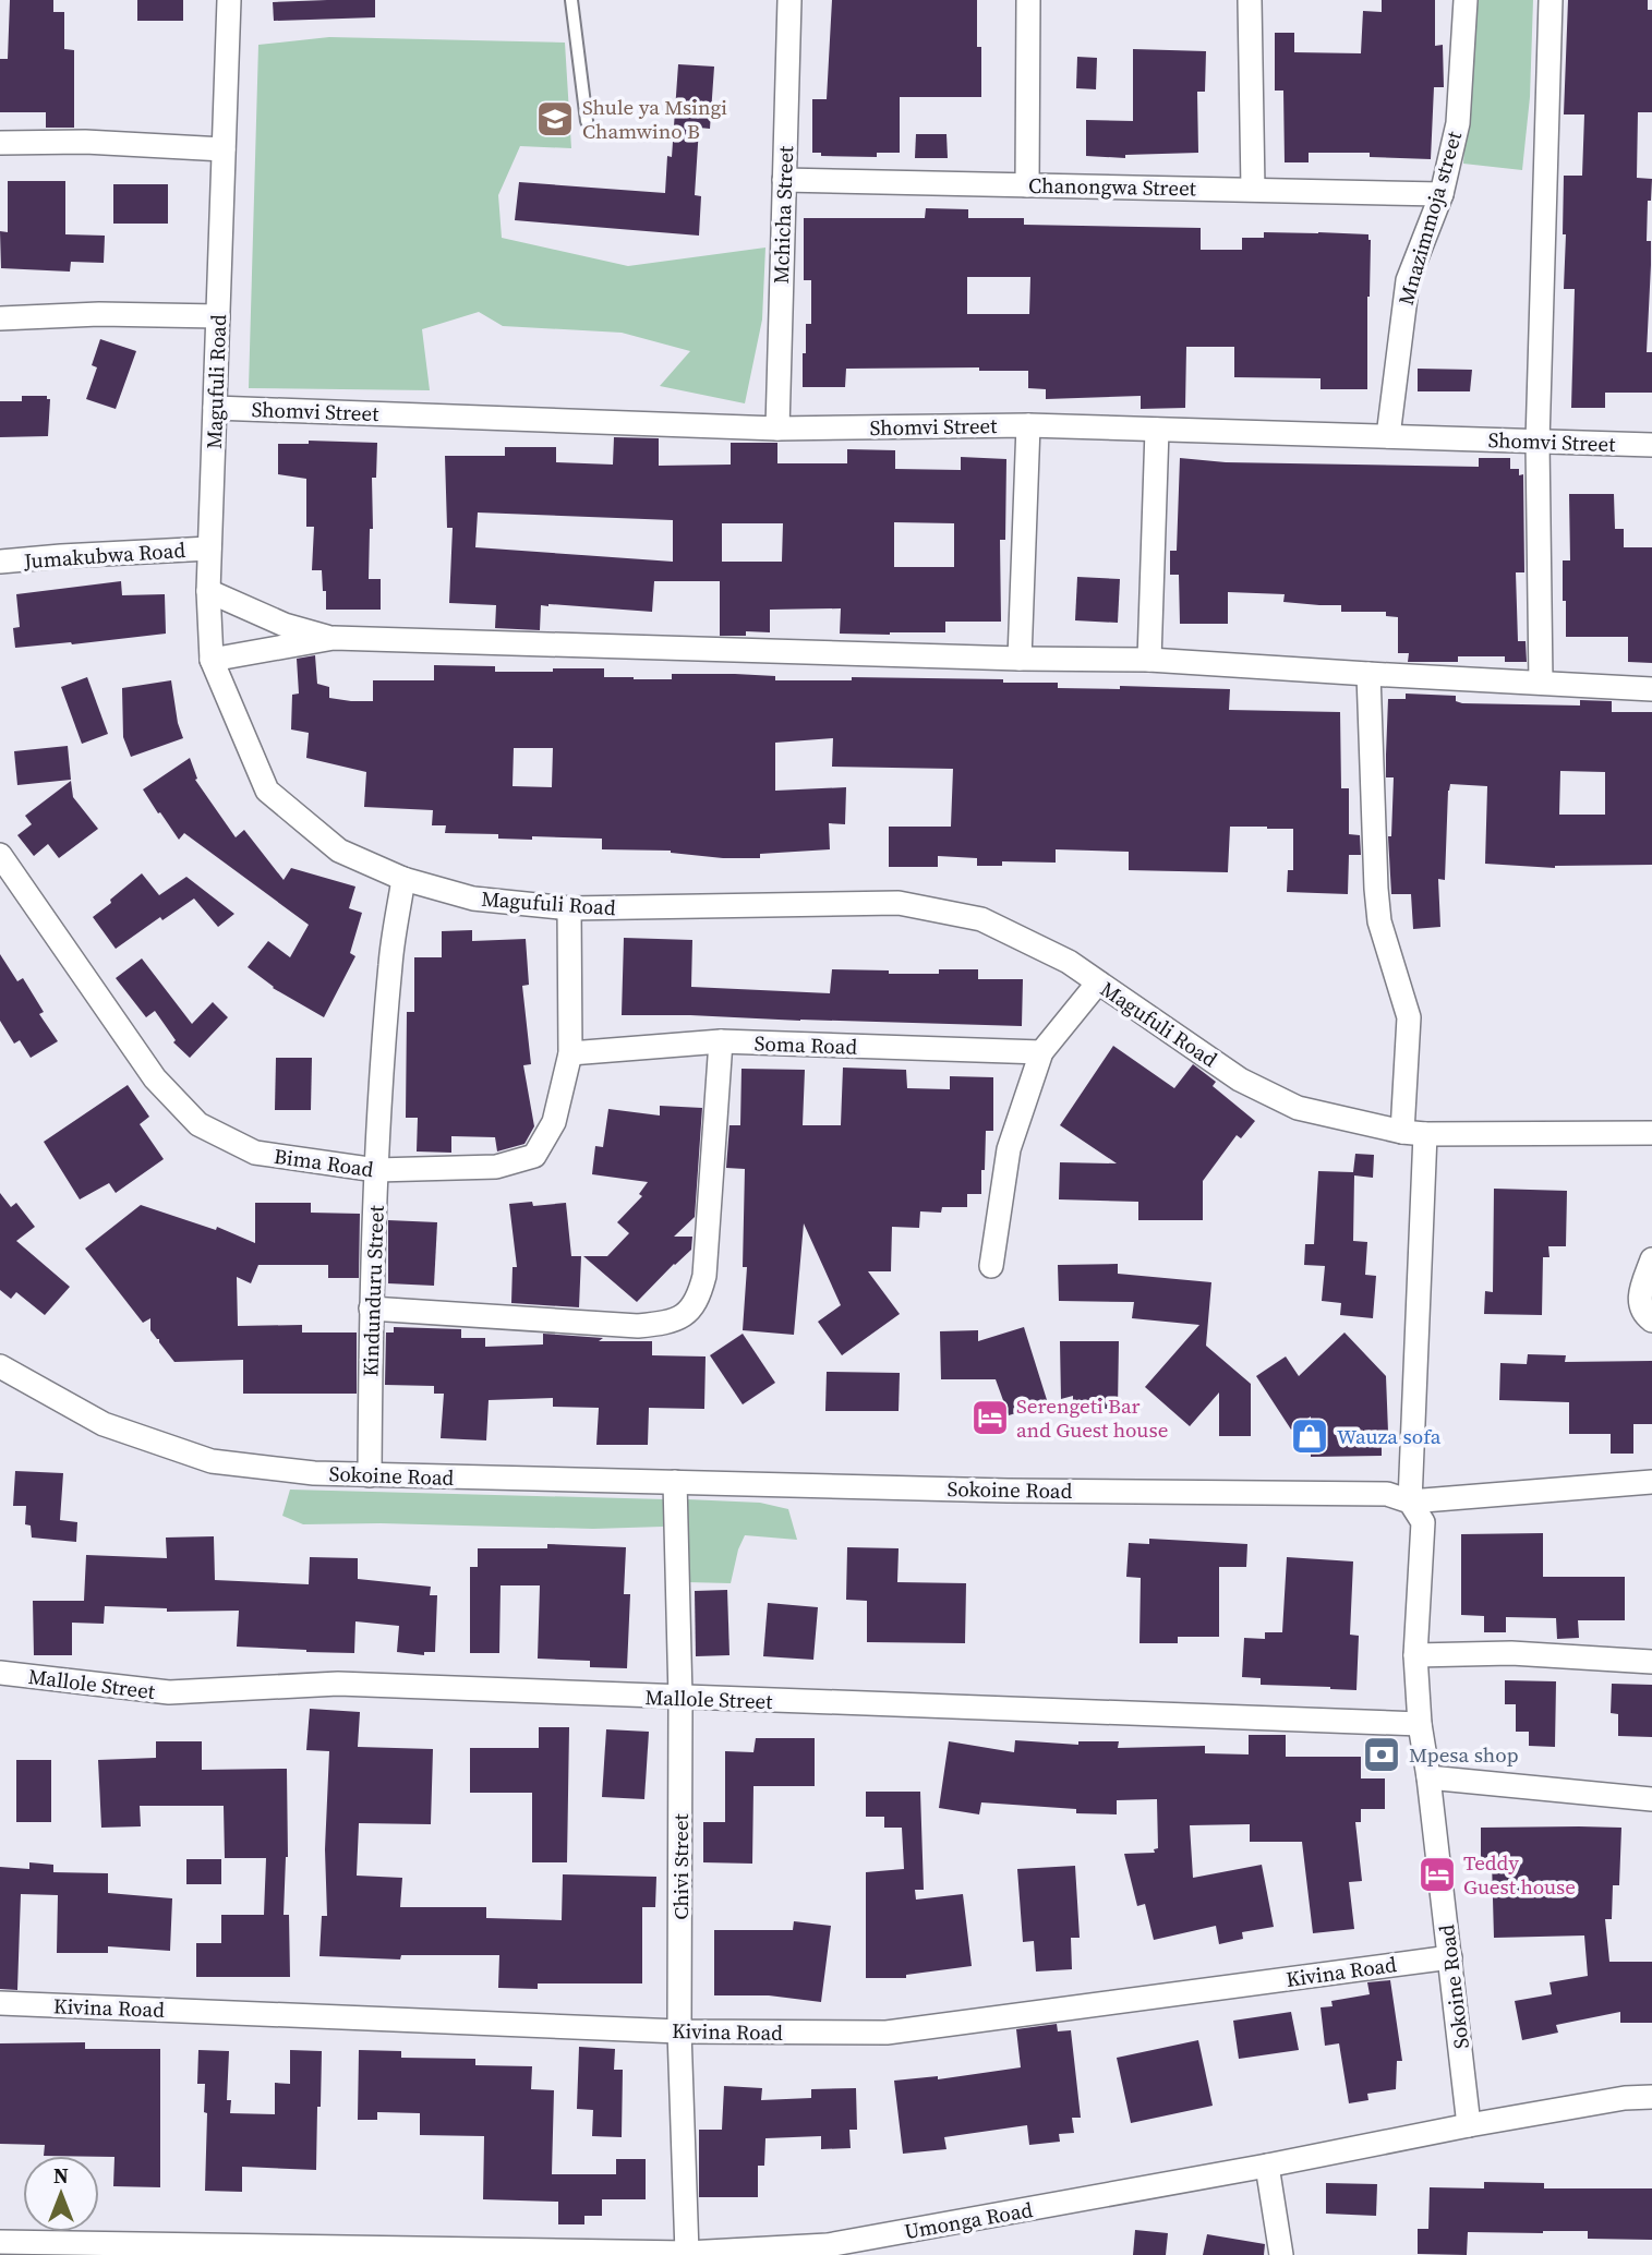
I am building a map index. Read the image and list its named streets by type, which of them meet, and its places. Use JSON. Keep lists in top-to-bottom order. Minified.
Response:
{"streets":{"street":["Chanongwa Street","Mchicha Street","Mnazimmoja street","Magufuli Road","Shomvi Street","Jumakubwa Road","Soma Road","Bima Road","Kindunduru Street","Sokoine Road","Mallole Street","Chivi Street","Kivina Road","Umonga Road"]},"crossings":[["Chanongwa Street","Mchicha Street"],["Chanongwa Street","Mnazimmoja street"],["Mchicha Street","Shomvi Street"],["Mnazimmoja street","Shomvi Street"],["Magufuli Road","Shomvi Street"],["Magufuli Road","Jumakubwa Road"],["Magufuli Road","Bima Road"],["Magufuli Road","Kindunduru Street"],["Soma Road","Bima Road"],["Bima Road","Kindunduru Street"],["Kindunduru Street","Sokoine Road"],["Sokoine Road","Mallole Street"],["Sokoine Road","Chivi Street"],["Sokoine Road","Kivina Road"],["Sokoine Road","Umonga Road"],["Mallole Street","Chivi Street"],["Chivi Street","Kivina Road"],["Chivi Street","Umonga Road"]],"places":{"school or university":["Shule ya Msingi Chamwino B"],"hotel":["Serengeti Bar and Guest house","Teddy Guest house"],"shop":["Wauza sofa"],"bank":["Mpesa shop"]},"north":"top"}
